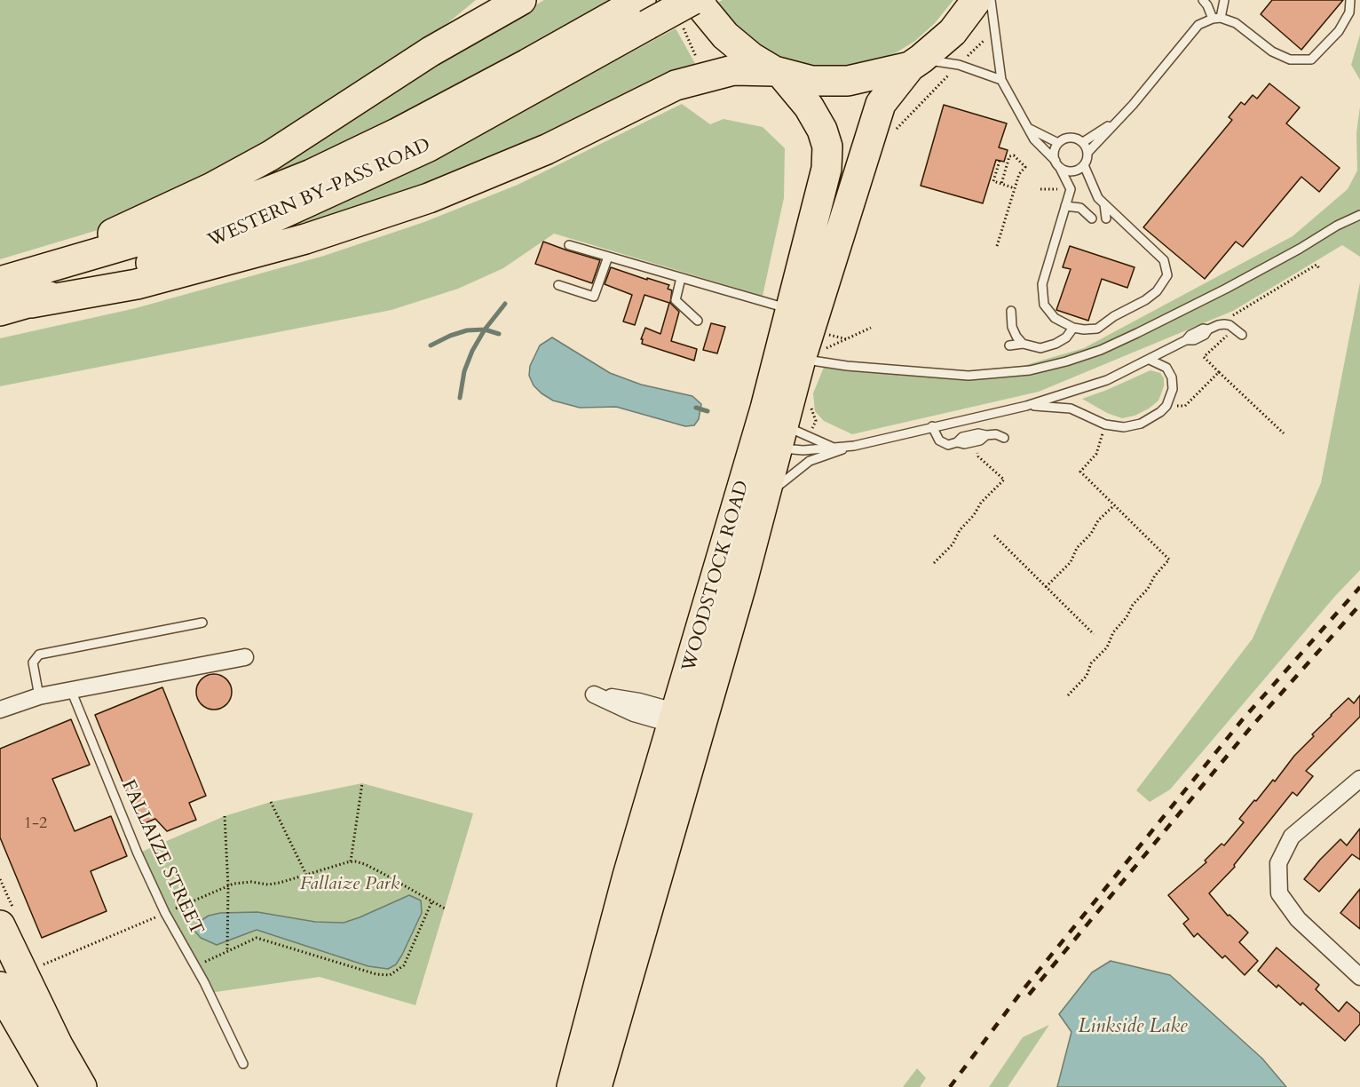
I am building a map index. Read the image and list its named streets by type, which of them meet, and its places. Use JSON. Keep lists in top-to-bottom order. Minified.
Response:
{"streets":{"highway":["WESTERN BY-PASS ROAD","WOODSTOCK ROAD"],"lane":["FALLAIZE STREET"]},"water":["Linkside Lake"],"parks":["Fallaize Park"],"house_numbers":["1-2"]}
